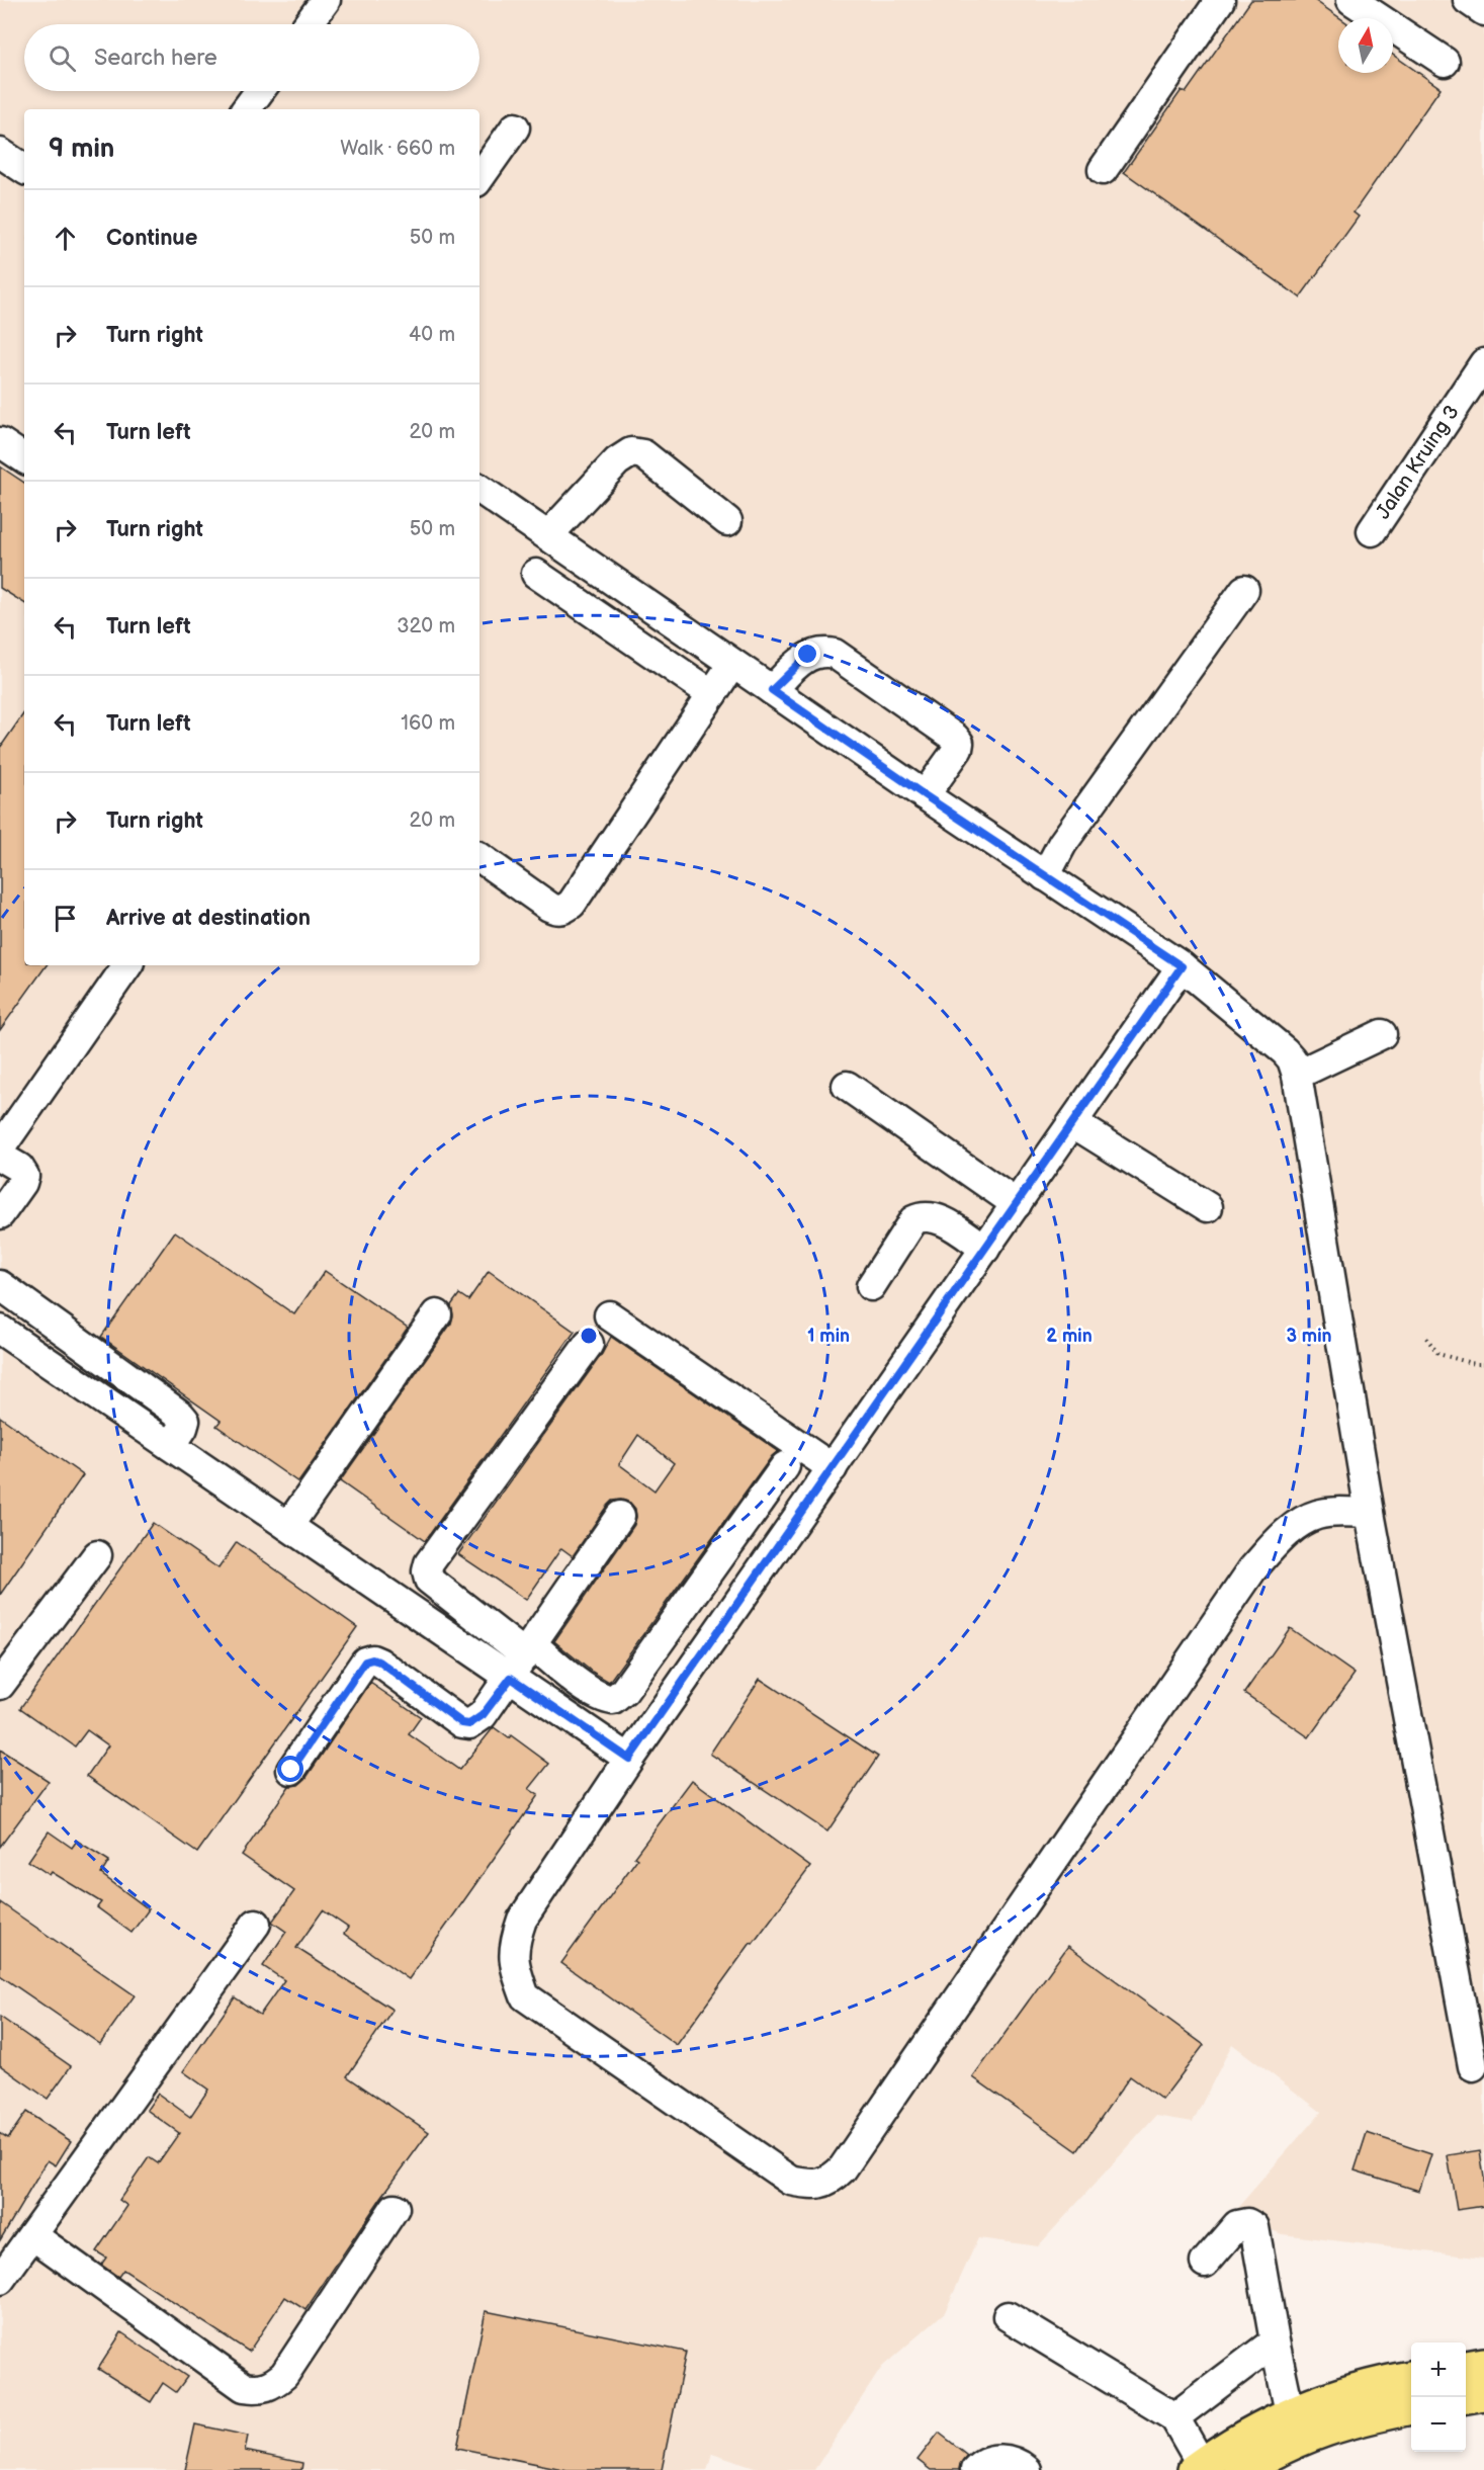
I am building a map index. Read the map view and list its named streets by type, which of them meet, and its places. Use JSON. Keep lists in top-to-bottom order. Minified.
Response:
{"streets":{"street":["Jalan Kruing 3"]},"north":"top","page":{"search":"Search here","heading":["9 min","Walk · 660 m"],"list":[["Continue","50 m"],["Turn right","40 m"],["Turn left","20 m"],["Turn right","50 m"],["Turn left","320 m"],["Turn left","160 m"],["Turn right","20 m"],"Arrive at destination"],"map_buttons":["+","−"]},"rings":["1 min","2 min","3 min"]}
